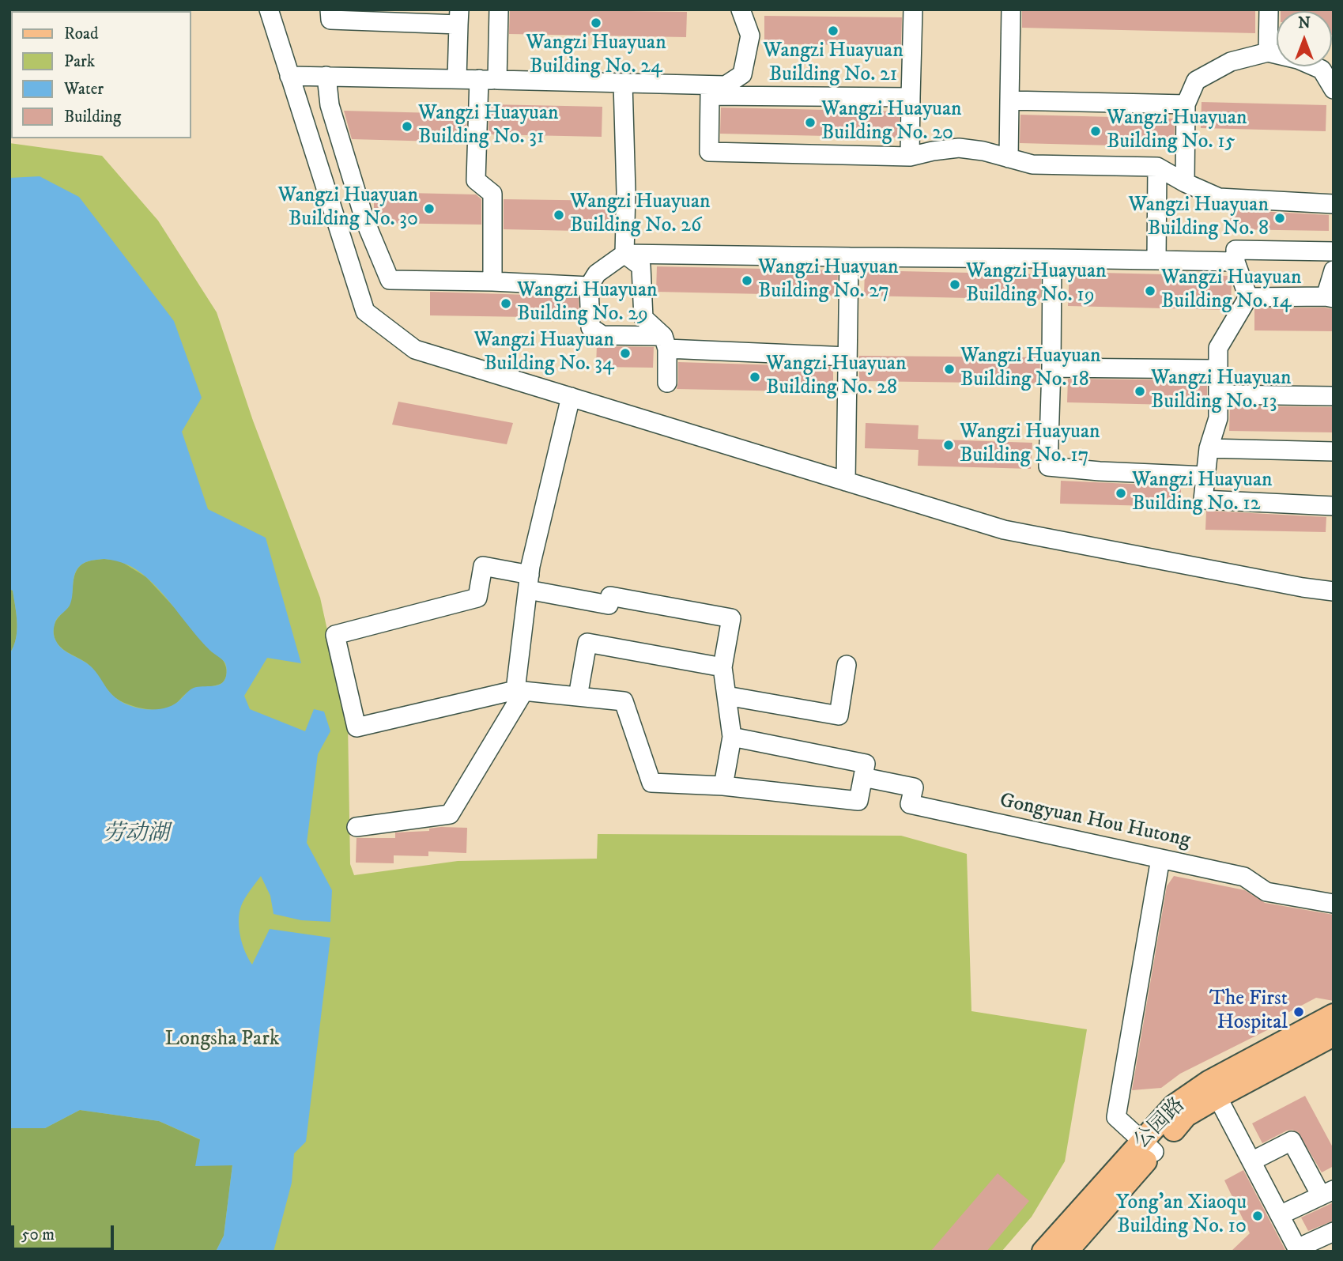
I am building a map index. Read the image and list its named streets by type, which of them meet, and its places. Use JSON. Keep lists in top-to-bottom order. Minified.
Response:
{"streets":{"main road":["公园路"],"street":["Gongyuan Hou Hutong"]},"water":["劳动湖"],"parks":["Longsha Park"],"places":["Wangzi Huayuan Building No. 24","Wangzi Huayuan Building No. 21","Wangzi Huayuan Building No. 20","Wangzi Huayuan Building No. 31","Wangzi Huayuan Building No. 15","Wangzi Huayuan Building No. 30","Wangzi Huayuan Building No. 26","Wangzi Huayuan Building No. 8","Wangzi Huayuan Building No. 27","Wangzi Huayuan Building No. 19","Wangzi Huayuan Building No. 14","Wangzi Huayuan Building No. 29","Wangzi Huayuan Building No. 34","Wangzi Huayuan Building No. 18","Wangzi Huayuan Building No. 28","Wangzi Huayuan Building No. 13","Wangzi Huayuan Building No. 17","Wangzi Huayuan Building No. 12","The First Hospital","Yong'an Xiaoqu Building No. 10"],"legend":["Road","Park","Water","Building"],"scale_bar":"50 m","north":"top"}
